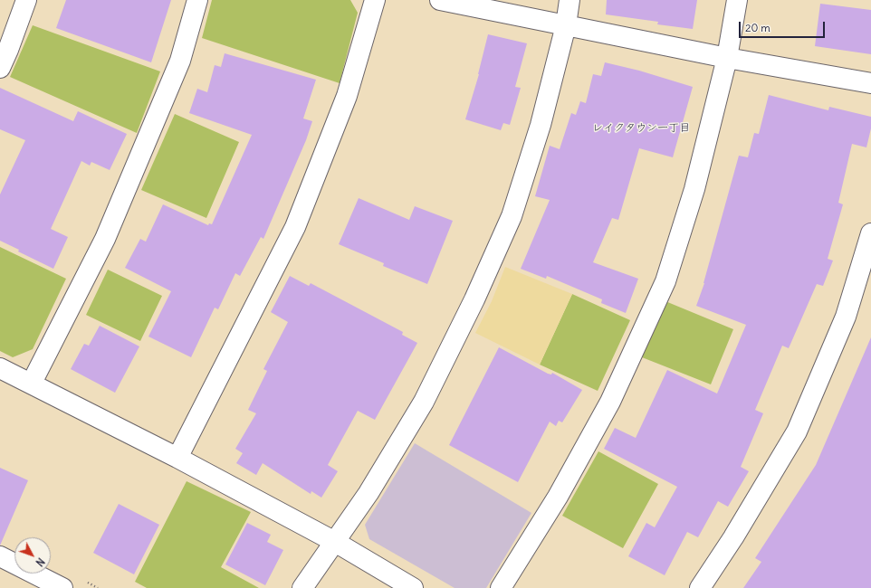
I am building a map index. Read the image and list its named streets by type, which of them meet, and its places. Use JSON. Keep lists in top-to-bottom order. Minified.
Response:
{"districts":["レイクタウン一丁目"],"scale_bar":"20 m","north":"bottom right"}
